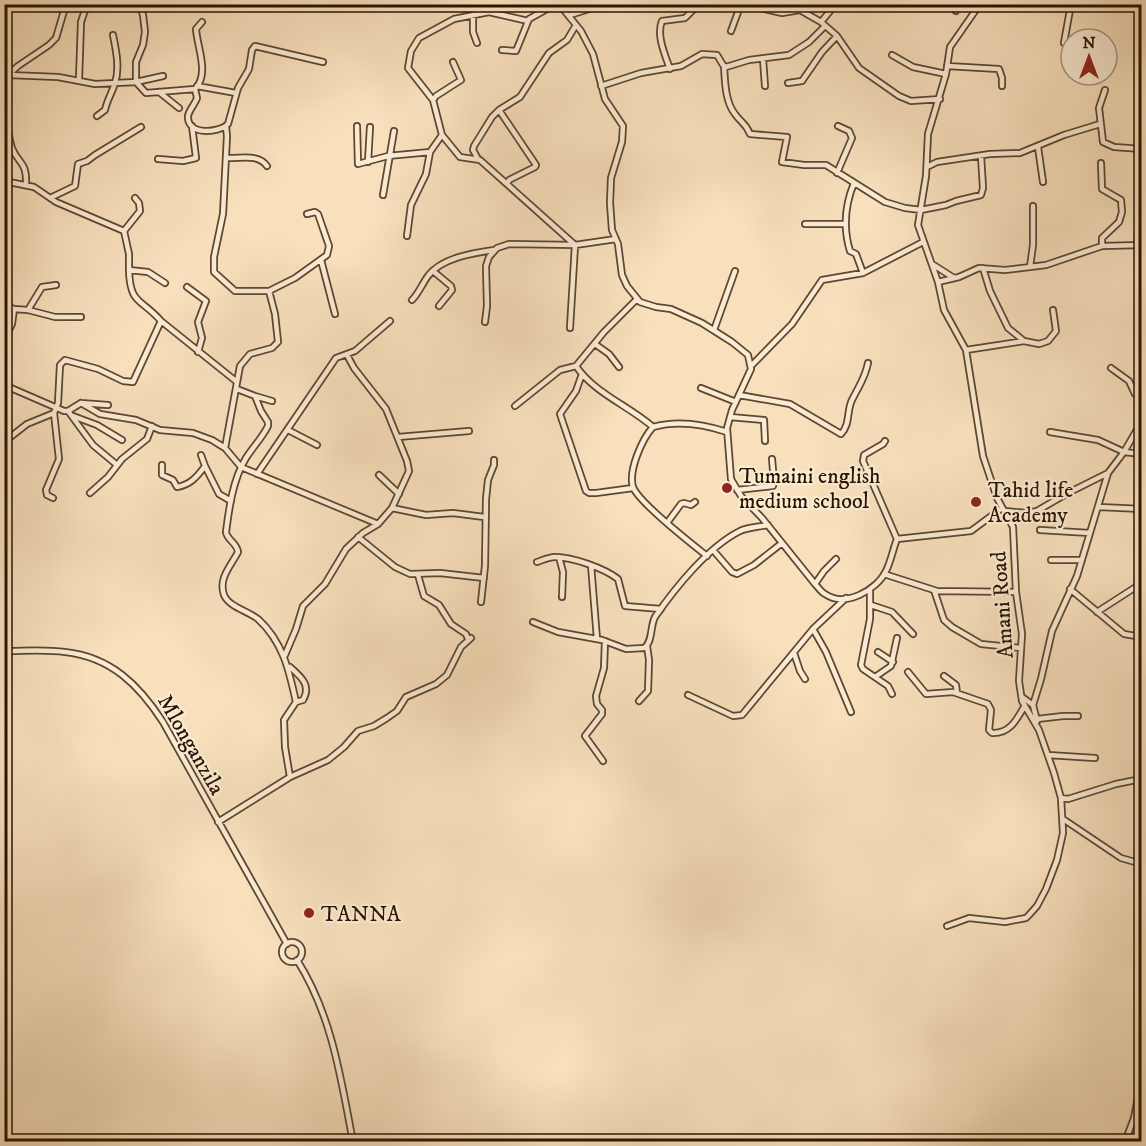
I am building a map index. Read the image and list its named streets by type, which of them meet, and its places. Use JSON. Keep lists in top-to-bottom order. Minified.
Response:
{"streets":{"street":["Amani Road","Mlonganzila"]},"places":["Tumaini english medium school","Tahid life Academy","TANNA"],"north":"top"}
